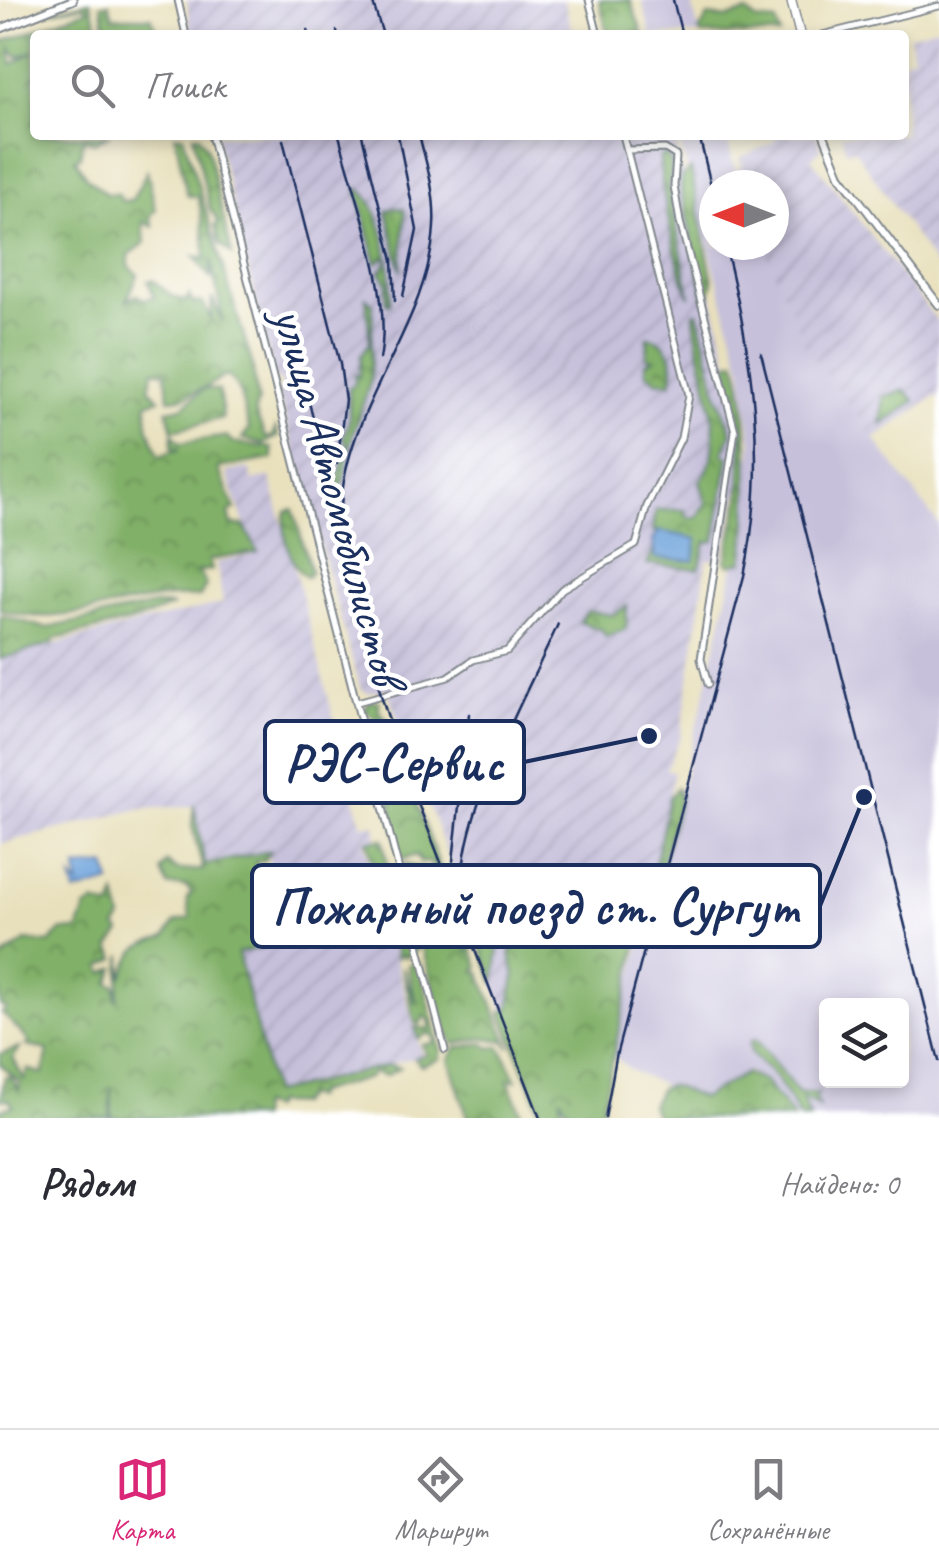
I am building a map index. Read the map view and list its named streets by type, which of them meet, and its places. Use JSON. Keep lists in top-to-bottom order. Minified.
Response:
{"streets":{"street":["улица Автомобилистов"]},"places":["РЭС-Сервис","Пожарный поезд ст. Сургут"],"north":"left","page":{"search":"Поиск","heading":["Рядом","Найдено: 0"],"nav":["Карта","Маршрут","Сохранённые"]}}
